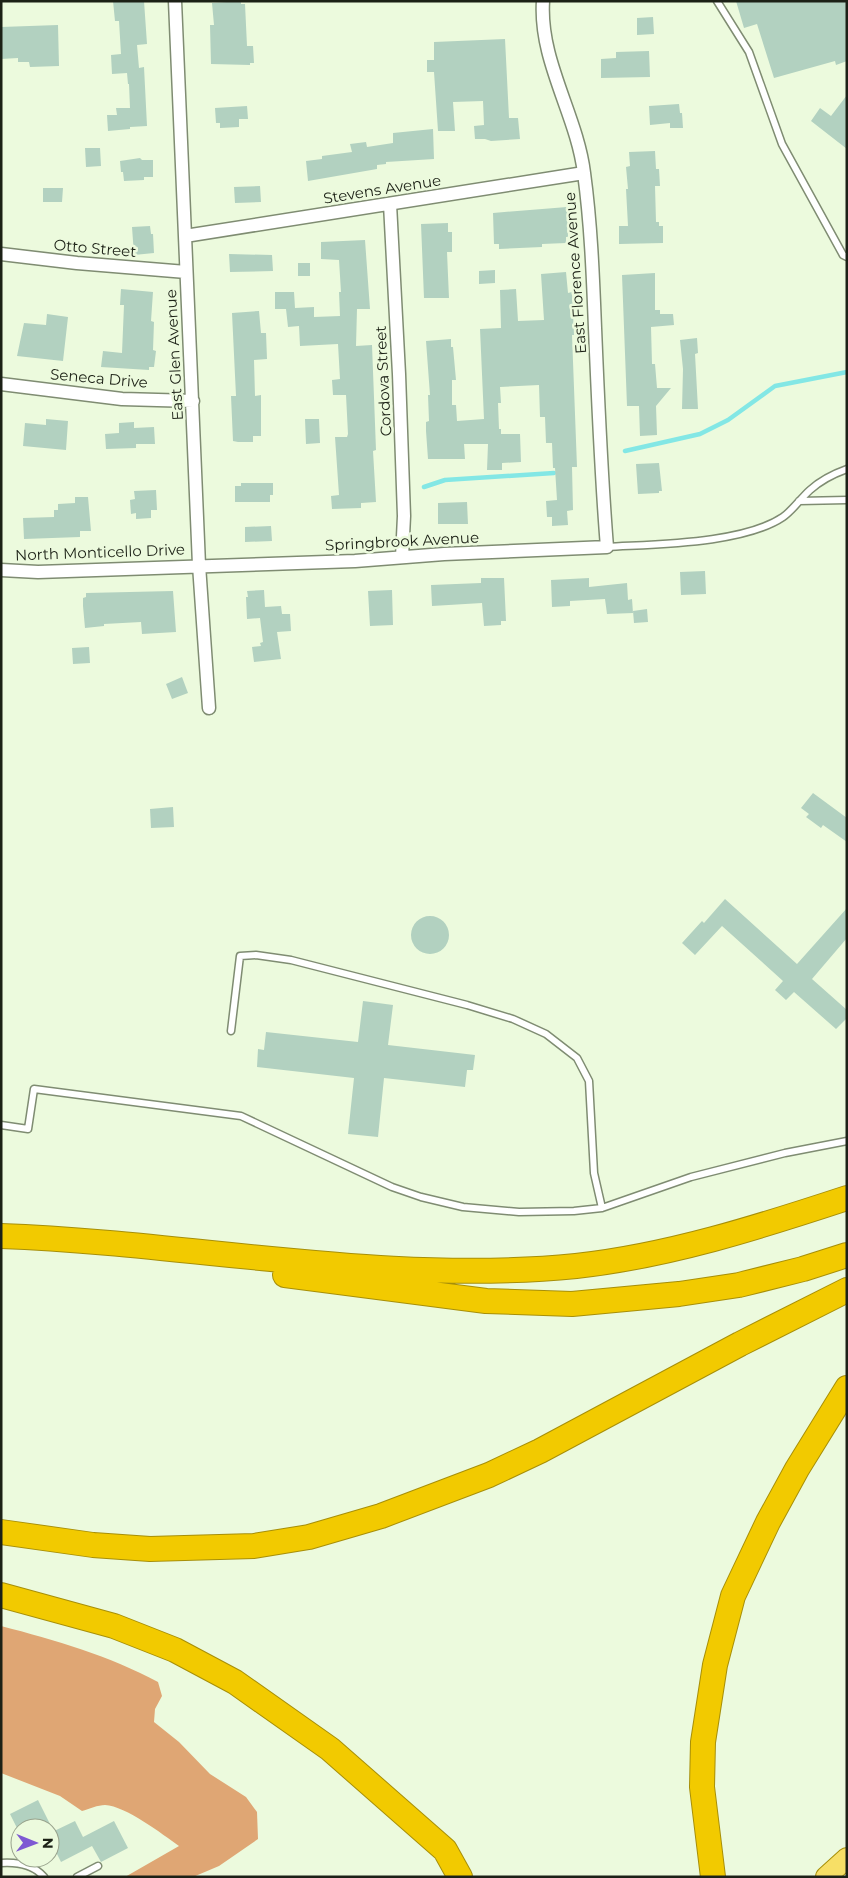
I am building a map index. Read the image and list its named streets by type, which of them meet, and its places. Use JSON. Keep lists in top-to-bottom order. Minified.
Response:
{"streets":{"street":["Stevens Avenue","Otto Street","East Florence Avenue","East Glen Avenue","Seneca Drive","Cordova Street","Springbrook Avenue","North Monticello Drive"]},"crossings":[["Stevens Avenue","East Florence Avenue"],["Stevens Avenue","East Glen Avenue"],["Stevens Avenue","Cordova Street"],["Otto Street","East Glen Avenue"],["East Florence Avenue","Springbrook Avenue"],["East Glen Avenue","Seneca Drive"],["East Glen Avenue","Springbrook Avenue"],["East Glen Avenue","North Monticello Drive"],["Cordova Street","Springbrook Avenue"],["Springbrook Avenue","North Monticello Drive"]],"north":"right"}
